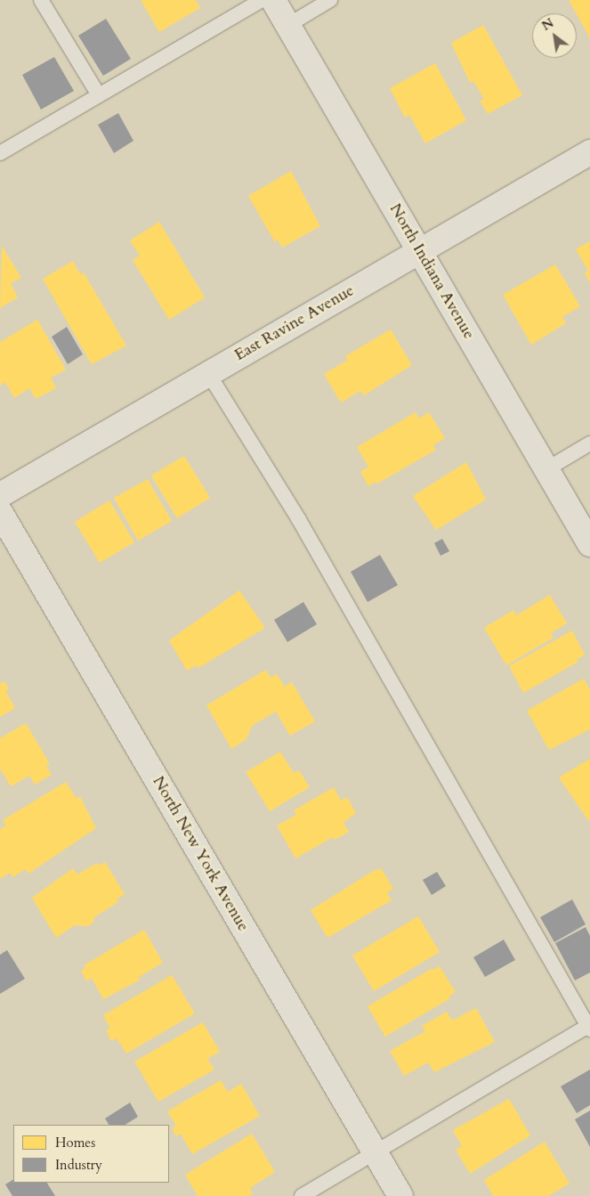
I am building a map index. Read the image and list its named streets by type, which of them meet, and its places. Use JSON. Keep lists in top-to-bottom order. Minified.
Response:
{"streets":{"street":["North Indiana Avenue","East Ravine Avenue","North New York Avenue"]},"crossings":[["North Indiana Avenue","East Ravine Avenue"]],"legend":["Homes","Industry"],"north":"top left"}
